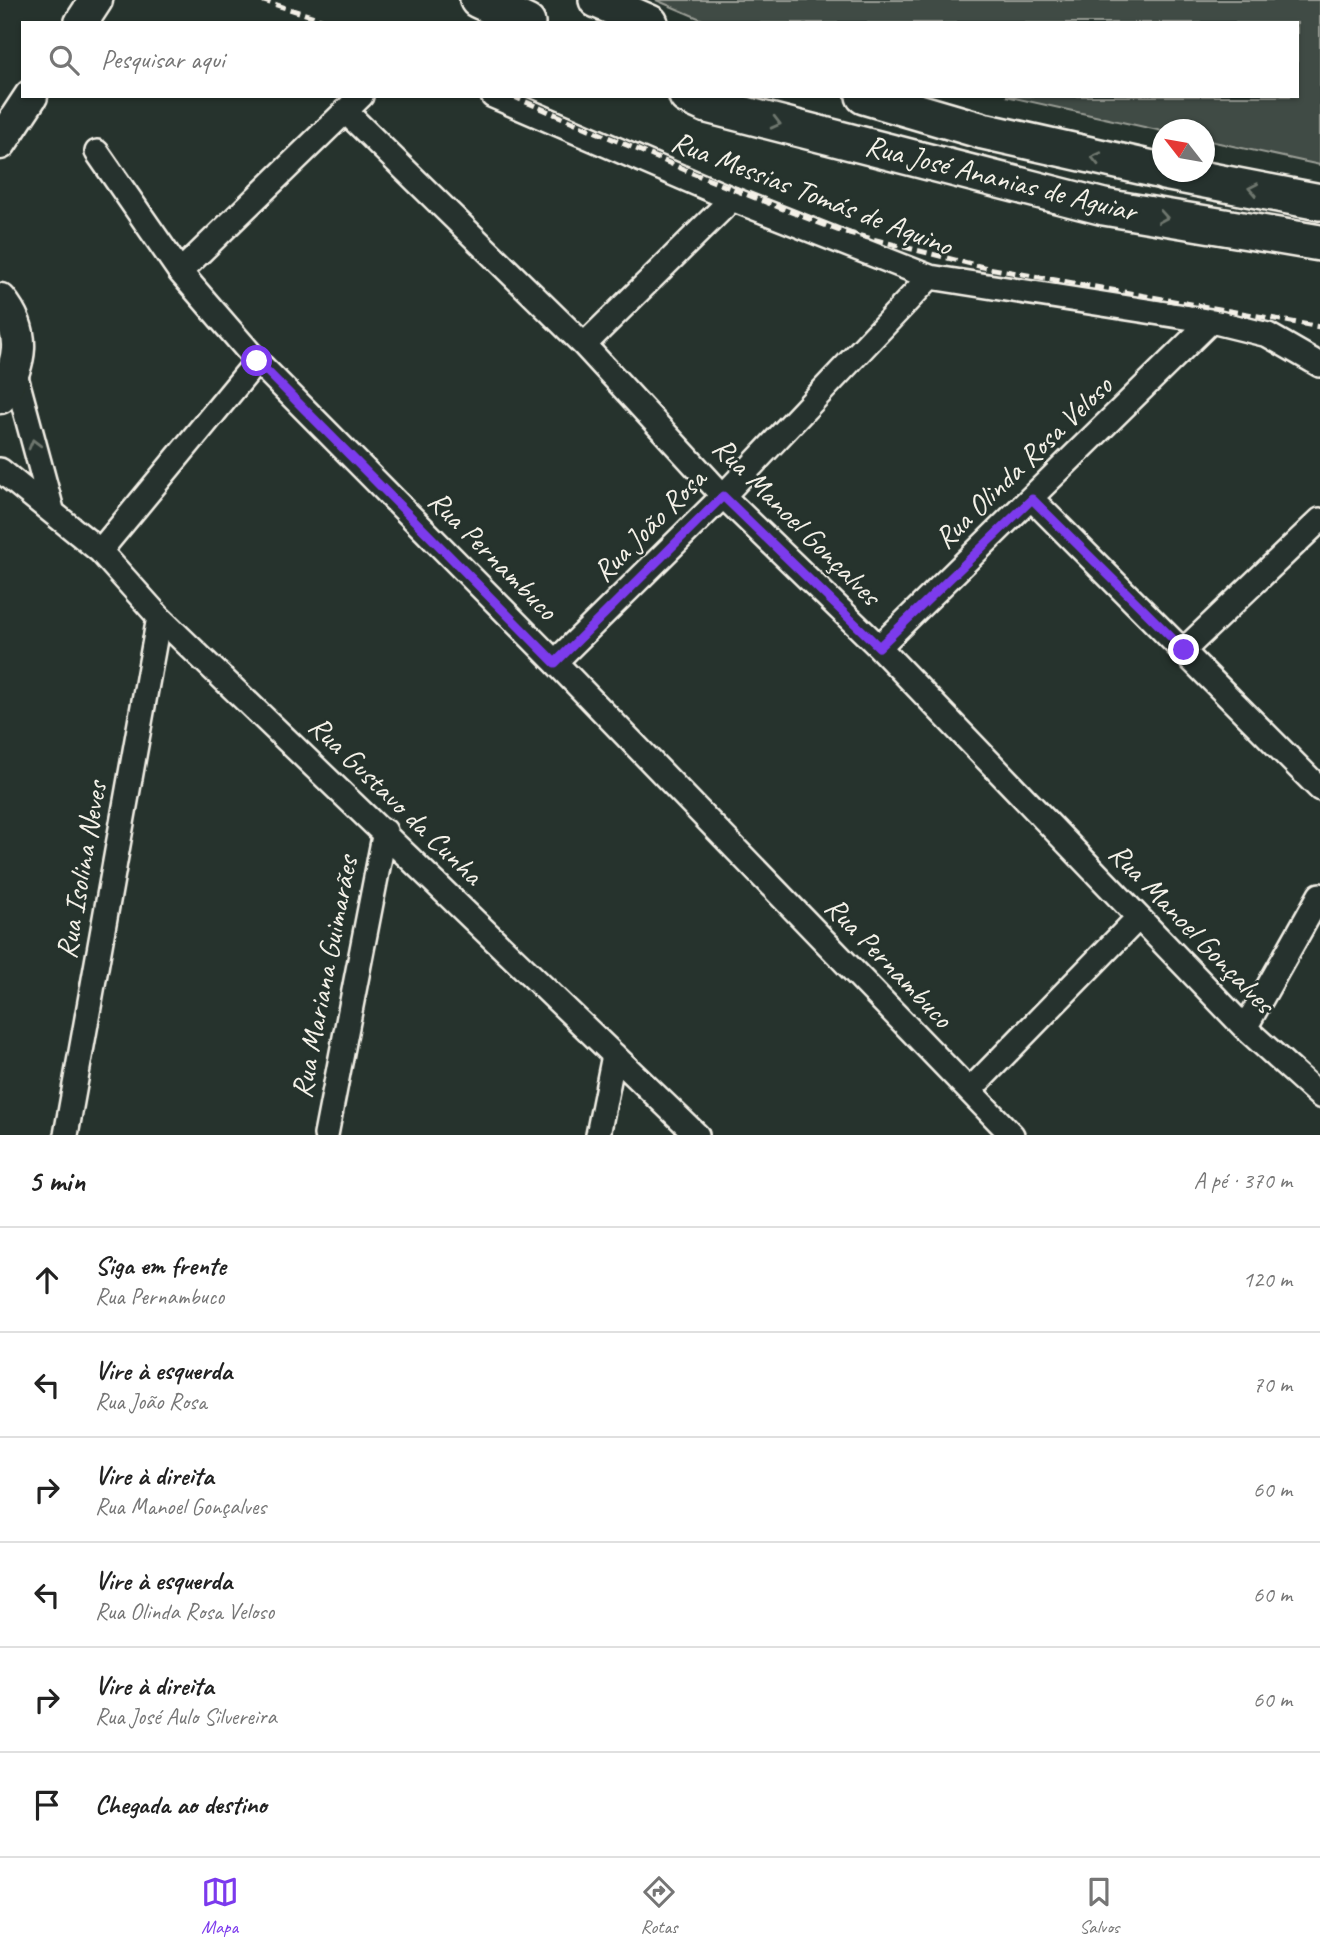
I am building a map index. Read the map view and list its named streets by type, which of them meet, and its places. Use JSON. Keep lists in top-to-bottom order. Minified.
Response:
{"streets":{"main road":["Rua José Ananias de Aguiar"],"street":["Rua Messias Tomás de Aquino","Rua Olinda Rosa Veloso","Rua Manoel Gonçalves","Rua João Rosa","Rua Pernambuco","Rua Gustavo da Cunha","Rua Isolina Neves","Rua Mariana Guimarães"]},"crossings":[["Rua Messias Tomás de Aquino","Rua Olinda Rosa Veloso"],["Rua Messias Tomás de Aquino","Rua João Rosa"],["Rua Olinda Rosa Veloso","Rua Manoel Gonçalves"],["Rua Manoel Gonçalves","Rua João Rosa"],["Rua João Rosa","Rua Pernambuco"],["Rua Gustavo da Cunha","Rua Isolina Neves"],["Rua Gustavo da Cunha","Rua Mariana Guimarães"]],"north":"top left","page":{"search":"Pesquisar aqui","heading":["5 min","A pé · 370 m"],"list":[["Siga em frente","Rua Pernambuco","120 m"],["Vire à esquerda","Rua João Rosa","70 m"],["Vire à direita","Rua Manoel Gonçalves","60 m"],["Vire à esquerda","Rua Olinda Rosa Veloso","60 m"],["Vire à direita","Rua José Aulo Silvereira","60 m"],"Chegada ao destino"],"nav":["Mapa","Rotas","Salvos"]}}
